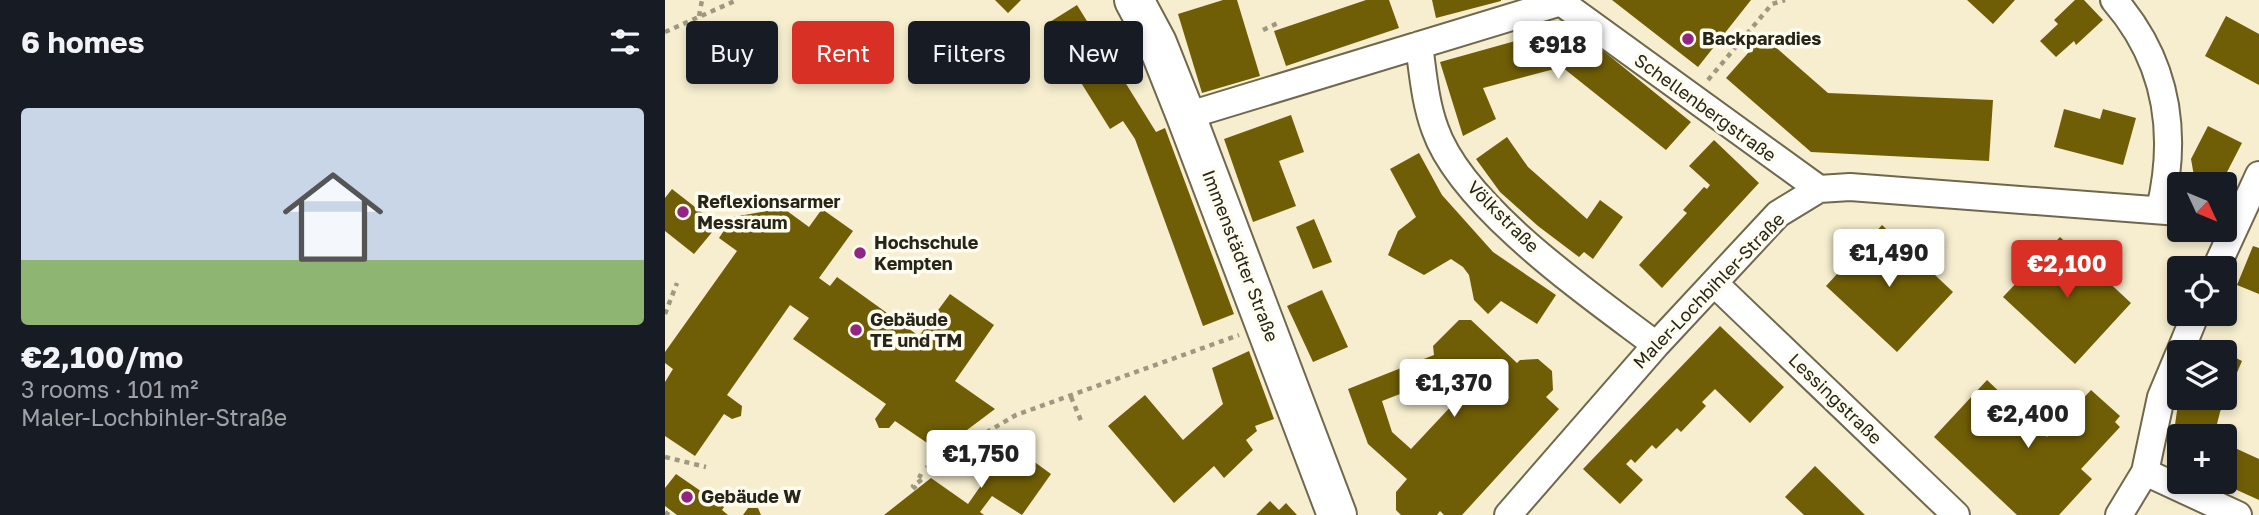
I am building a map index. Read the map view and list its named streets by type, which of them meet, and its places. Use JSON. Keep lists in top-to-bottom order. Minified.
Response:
{"streets":{"street":["Schellenbergstraße","Völkstraße","Immenstädter Straße","Maler-Lochbihler-Straße","Lessingstraße"]},"crossings":[["Schellenbergstraße","Maler-Lochbihler-Straße"],["Völkstraße","Maler-Lochbihler-Straße"],["Maler-Lochbihler-Straße","Lessingstraße"]],"places":["Backparadies","Reflexionsarmer Messraum","Hochschule Kempten","Gebäude TE und TM","Gebäude W"],"north":"bottom right","page":{"heading":"6 homes","price":["€918","€1,490","€2,100","€1,370","€2,400","€1,750"],"chip":["Buy","Rent","Filters","New"],"list":[{"name":"€2,100/mo","note":"3 rooms · 101 m² · Maler-Lochbihler-Straße"}],"map_buttons":"+"}}
